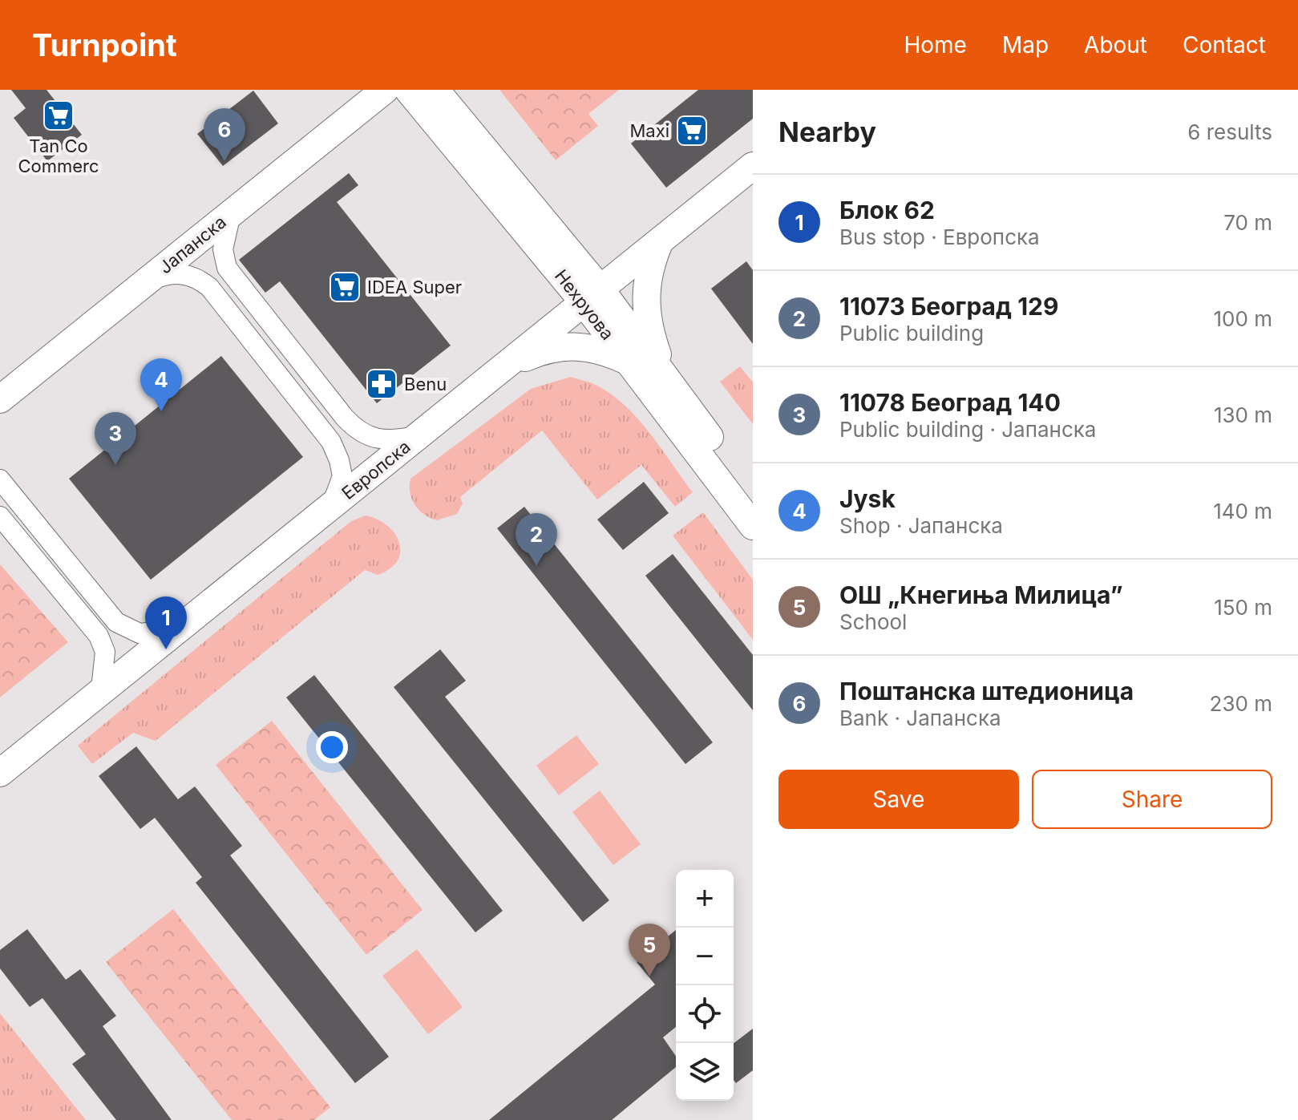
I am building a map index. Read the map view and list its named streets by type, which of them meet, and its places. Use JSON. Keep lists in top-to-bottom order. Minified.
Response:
{"streets":{"street":["Јапанска","Нехруова","Европска"]},"crossings":[["Нехруова","Европска"]],"places":{"supermarket":["Tan Co Commerc","Maxi","IDEA Super"],"pharmacy":["Benu"]},"page":{"header":"Turnpoint","nav":["Home","Map","About","Contact"],"heading":["Nearby","6 results"],"pins":["6","4","3","2","1","5"],"list":[{"mark":"1","name":"Блок 62","note":"Bus stop · Европска","value":"70 m"},{"mark":"2","name":"11073 Београд 129","note":"Public building","value":"100 m"},{"mark":"3","name":"11078 Београд 140","note":"Public building · Јапанска","value":"130 m"},{"mark":"4","name":"Jysk","note":"Shop · Јапанска","value":"140 m"},{"mark":"5","name":"ОШ „Кнегиња Милица”","note":"School","value":"150 m"},{"mark":"6","name":"Поштанска штедионица","note":"Bank · Јапанска","value":"230 m"}],"buttons":["Save","Share"],"map_buttons":["+","−"]}}
